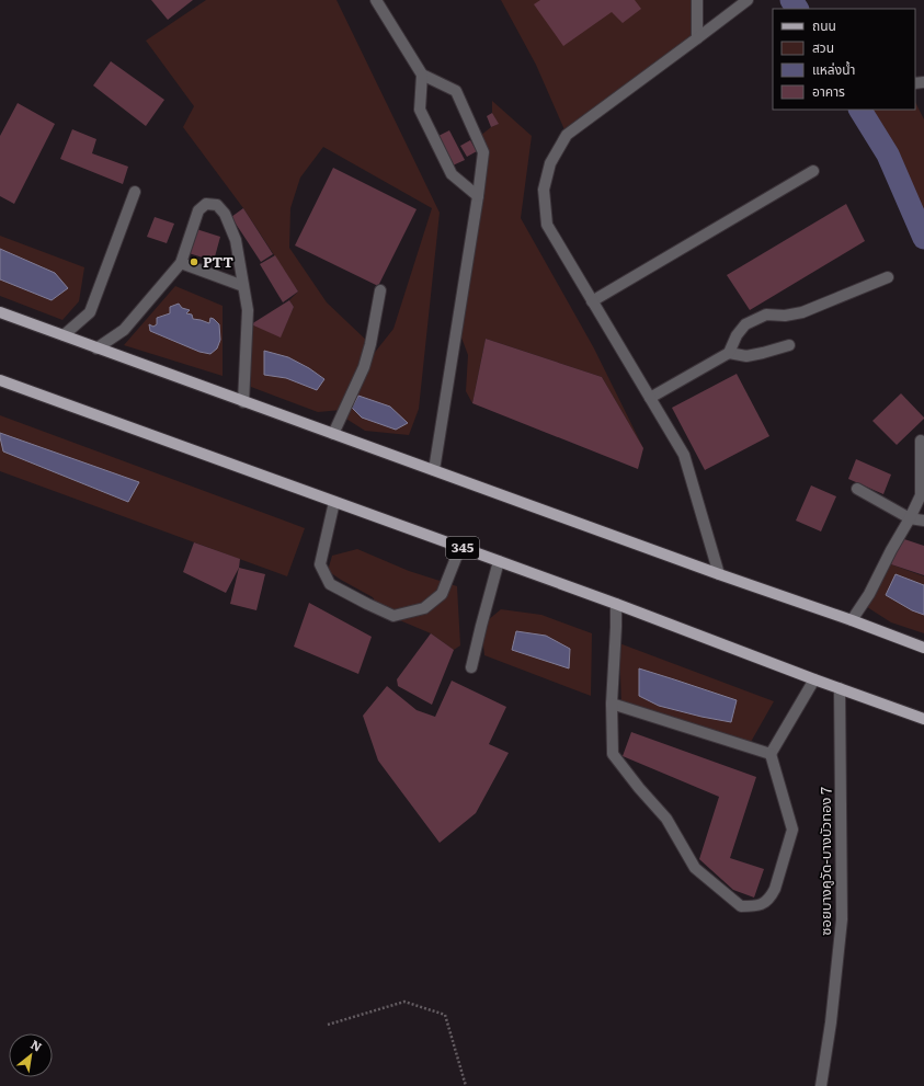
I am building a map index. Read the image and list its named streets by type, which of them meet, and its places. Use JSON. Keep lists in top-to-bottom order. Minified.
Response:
{"streets":{"main road":["345"],"street":["ซอยบางคูวัด-บางบัวทอง 7"]},"crossings":[["345","ซอยบางคูวัด-บางบัวทอง 7"]],"places":["PTT"],"legend":["ถนน","สวน","แหล่งน้ำ","อาคาร"],"north":"top right"}
